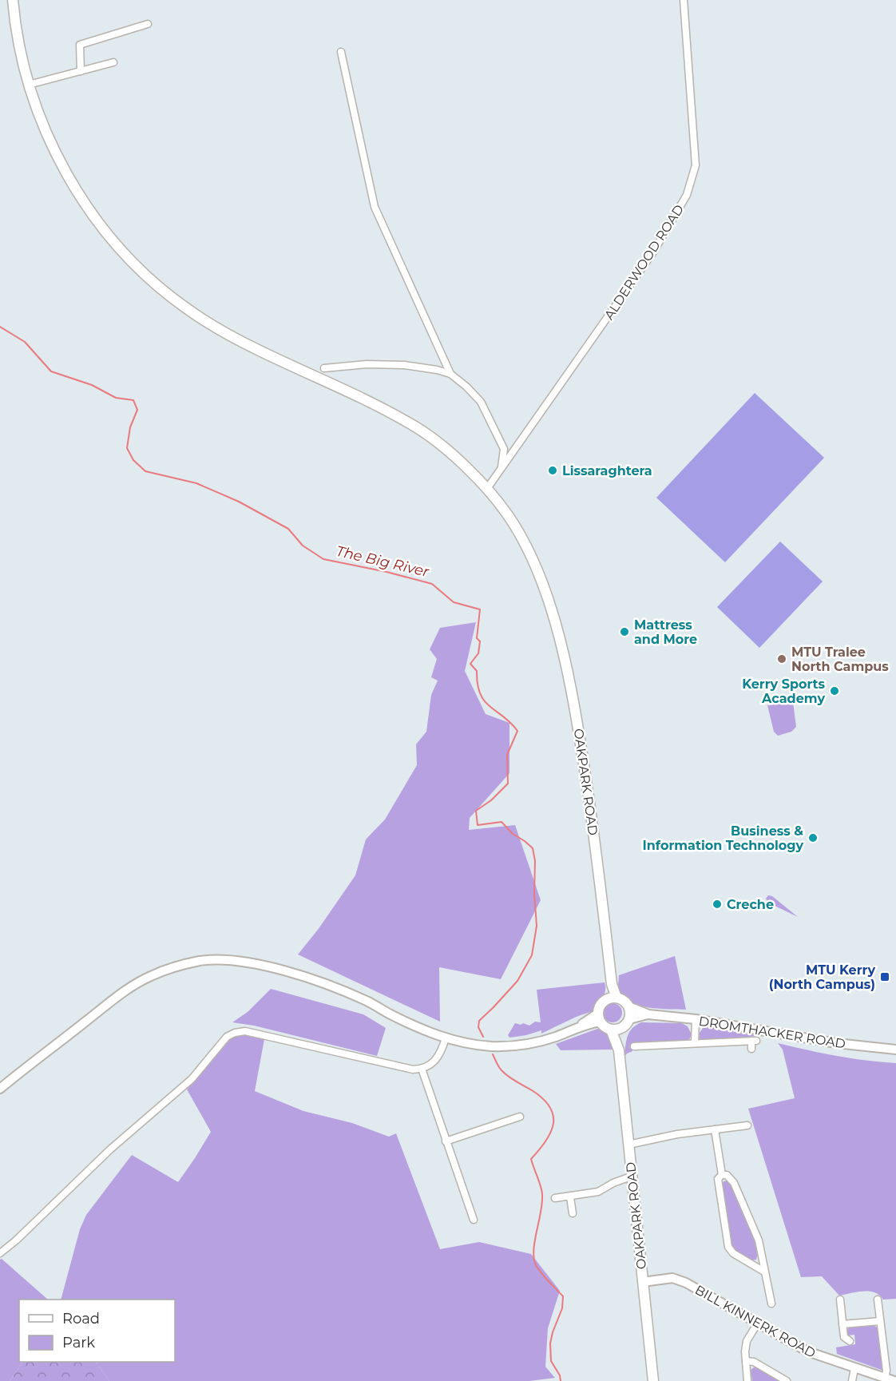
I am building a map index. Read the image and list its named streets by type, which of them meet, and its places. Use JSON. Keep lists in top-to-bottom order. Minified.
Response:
{"streets":{"main road":["OAKPARK ROAD"],"street":["ALDERWOOD ROAD","DROMTHACKER ROAD","BILL KINNERK ROAD"]},"crossings":[["ALDERWOOD ROAD","OAKPARK ROAD"],["OAKPARK ROAD","BILL KINNERK ROAD"]],"water":["The Big River"],"places":{"other":["Lissaraghtera","Mattress and More","MTU Tralee North Campus","Kerry Sports Academy","Business & Information Technology","Creche"],"transit":["MTU Kerry (North Campus)"]},"legend":["Road","Park"]}
